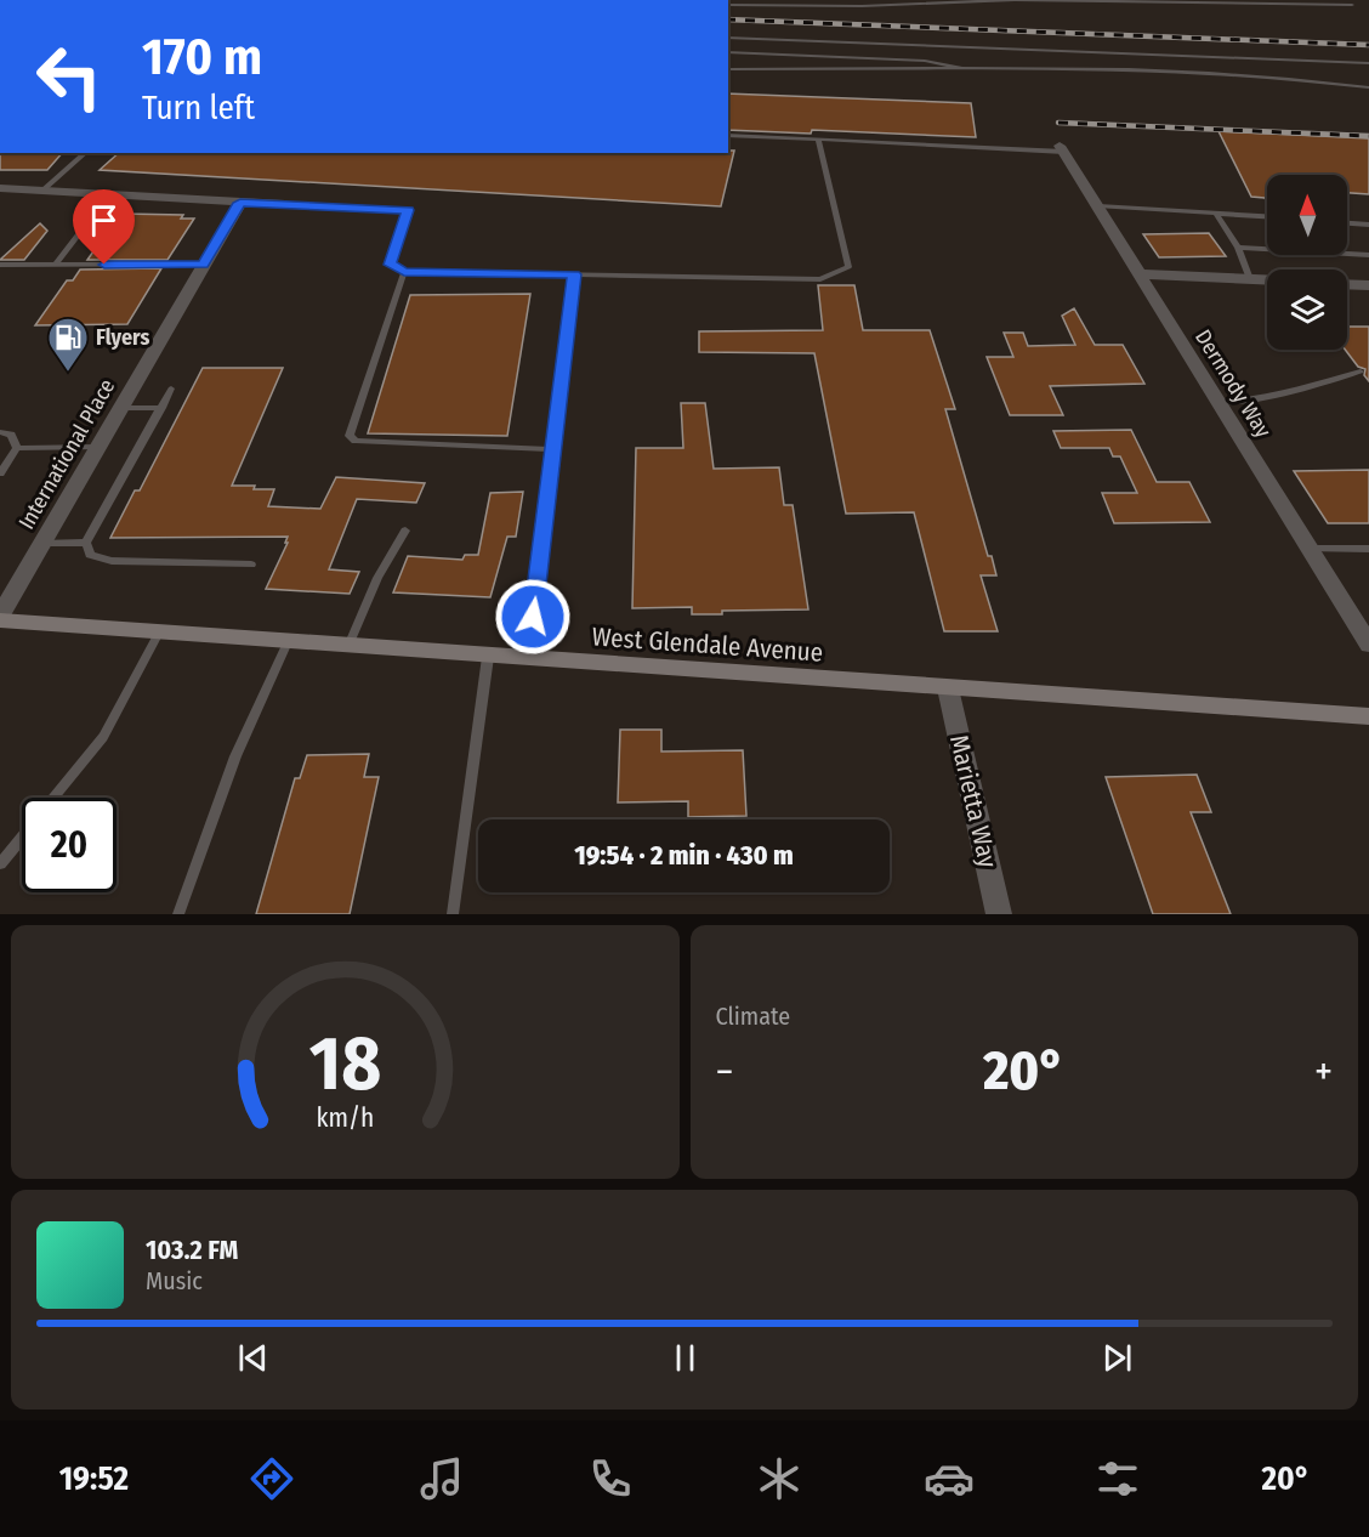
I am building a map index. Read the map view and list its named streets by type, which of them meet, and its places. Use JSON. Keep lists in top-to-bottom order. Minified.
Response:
{"streets":{"main road":["West Glendale Avenue"],"street":["Dermody Way","International Place","Marietta Way"]},"crossings":[["International Place","West Glendale Avenue"],["West Glendale Avenue","Marietta Way"]],"places":{"fuel station":["Flyers"]},"north":"top","page":{"turn":["170 m","Turn left"],"limit":"20","trip":"19:54 · 2 min · 430 m","tile":"Climate","heat":["−","20°","+"],"song":["103.2 FM","Music"],"tabs":["19:52","20°"],"gauge":["18","km/h"]}}
